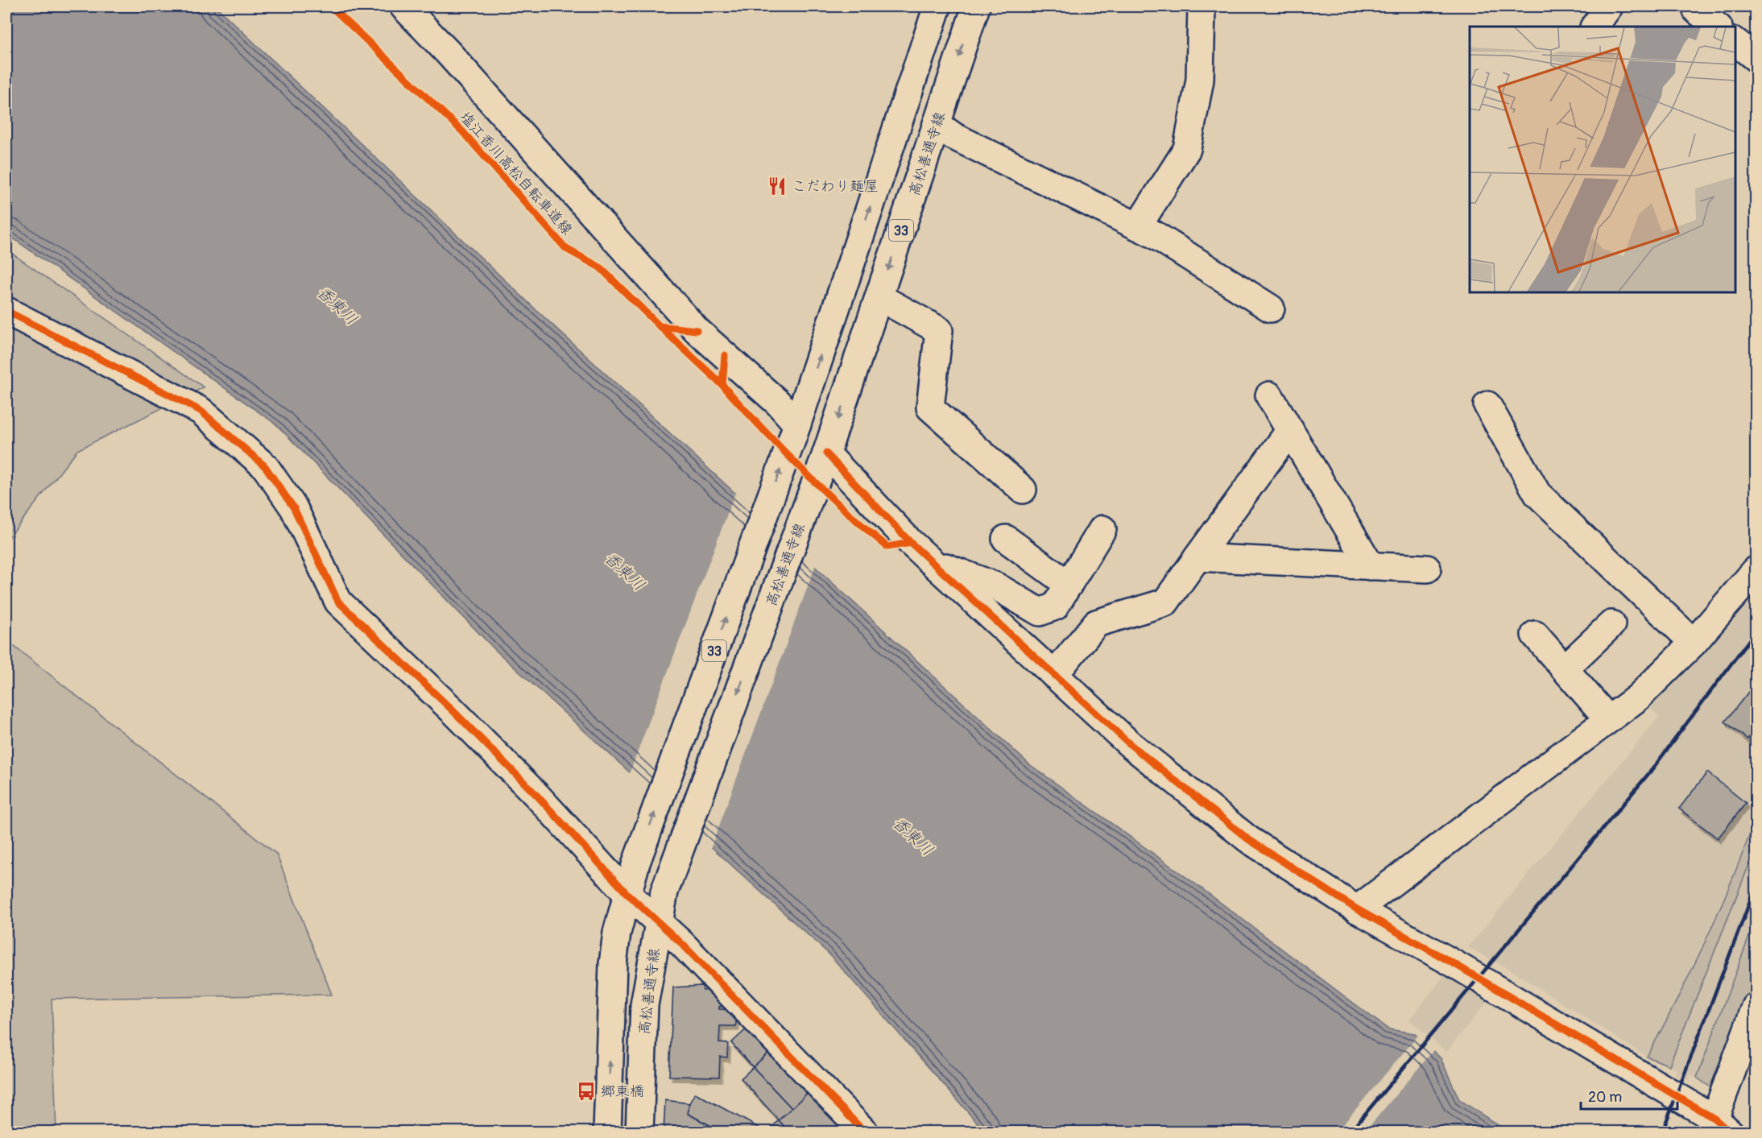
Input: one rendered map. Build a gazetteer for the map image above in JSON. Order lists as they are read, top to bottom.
{
  "streets": {
    "street": ["高松善通寺線", "33"],
    "cycle path": ["塩江香川高松自転車道線"]
  },
  "water": ["香東川"],
  "places": {
    "restaurant": ["こだわり麺屋"],
    "bus stop": ["郷東橋"]
  },
  "scale_bar": "20 m"
}
